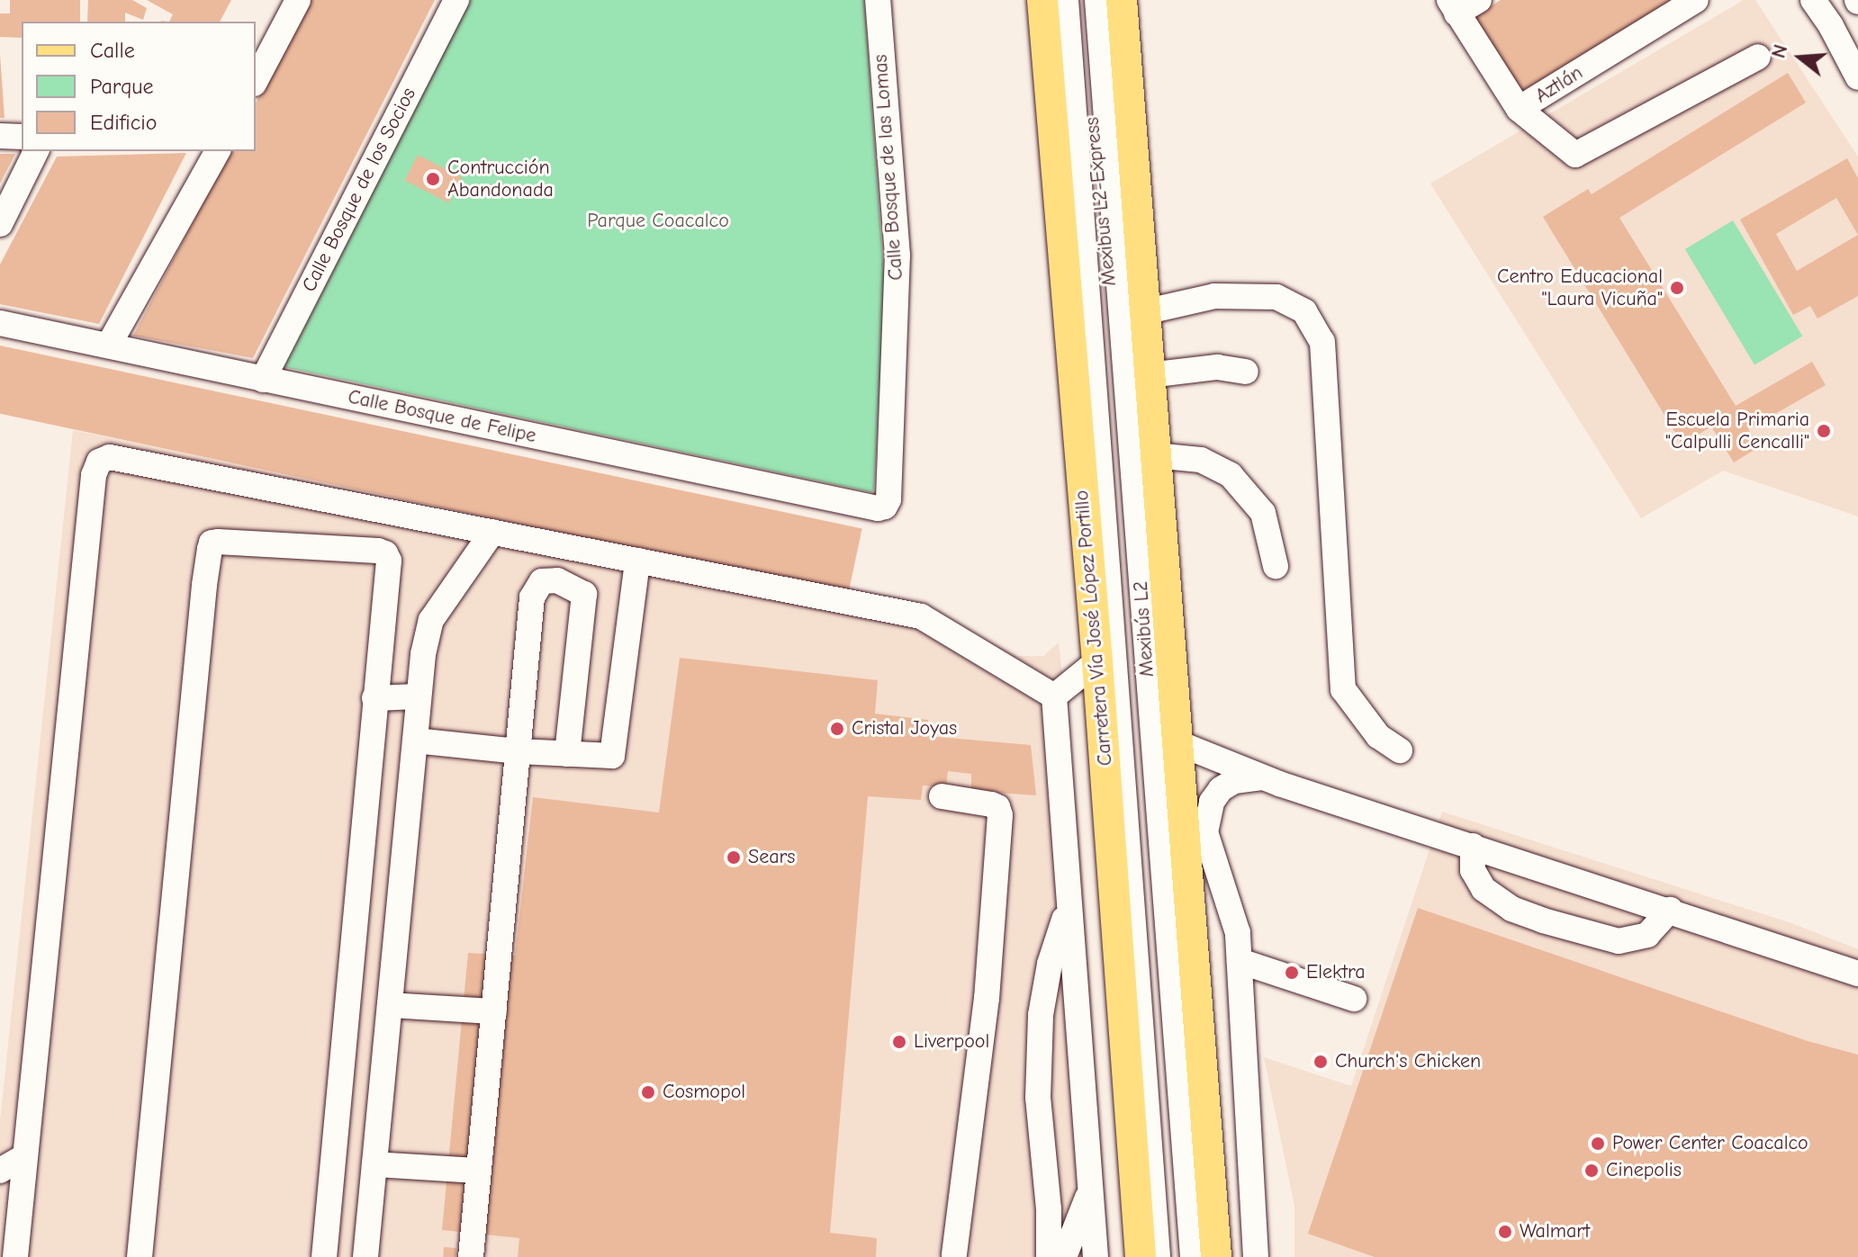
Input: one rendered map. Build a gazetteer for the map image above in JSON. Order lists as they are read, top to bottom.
{
  "streets": {
    "main road": ["Carretera Vía José López Portillo"],
    "street": [
      "Aztlán",
      "Calle Bosque de las Lomas",
      "Calle Bosque de los Socios",
      "Mexibus L2-Express",
      "Calle Bosque de Felipe",
      "Mexibús L2"
    ]
  },
  "crossings": [
    ["Calle Bosque de las Lomas", "Calle Bosque de Felipe"],
    ["Calle Bosque de los Socios", "Calle Bosque de Felipe"],
    ["Mexibus L2-Express", "Mexibús L2"]
  ],
  "parks": ["Parque Coacalco"],
  "places": [
    "Contrucción Abandonada",
    "Centro Educacional \"Laura Vicuña\"",
    "Escuela Primaria \"Calpulli Cencalli\"",
    "Cristal Joyas",
    "Sears",
    "Elektra",
    "Liverpool",
    "Church's Chicken",
    "Cosmopol",
    "Power Center Coacalco",
    "Cinepolis",
    "Walmart"
  ],
  "legend": ["Calle", "Parque", "Edificio"],
  "north": "left"
}
